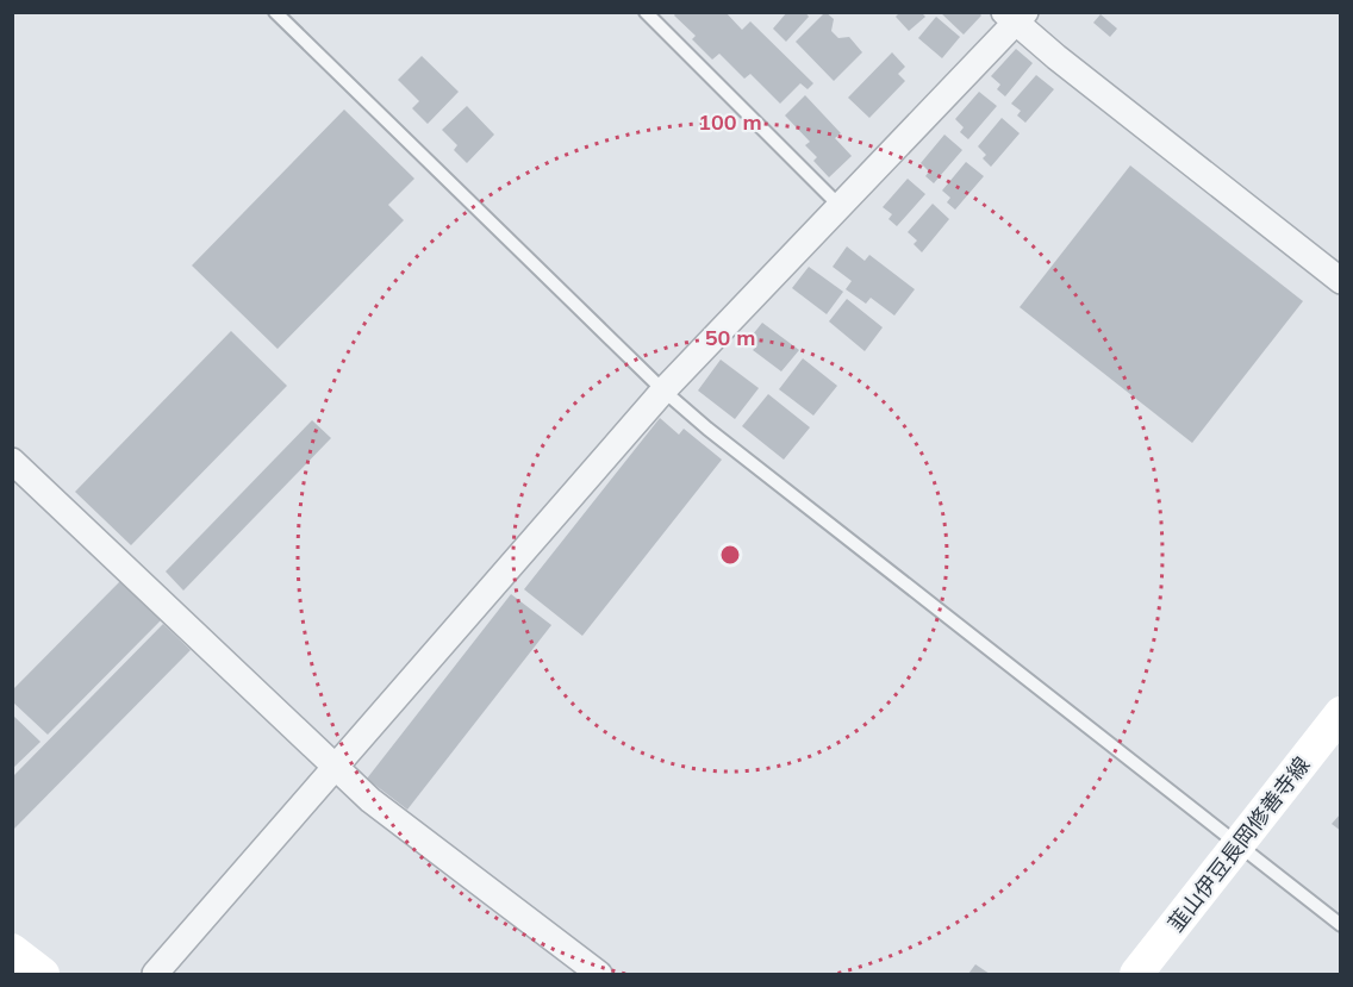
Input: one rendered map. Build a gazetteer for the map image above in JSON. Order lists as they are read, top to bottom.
{
  "streets": {
    "main road": ["韮山伊豆長岡修善寺線"]
  },
  "rings": ["100 m", "50 m"]
}
